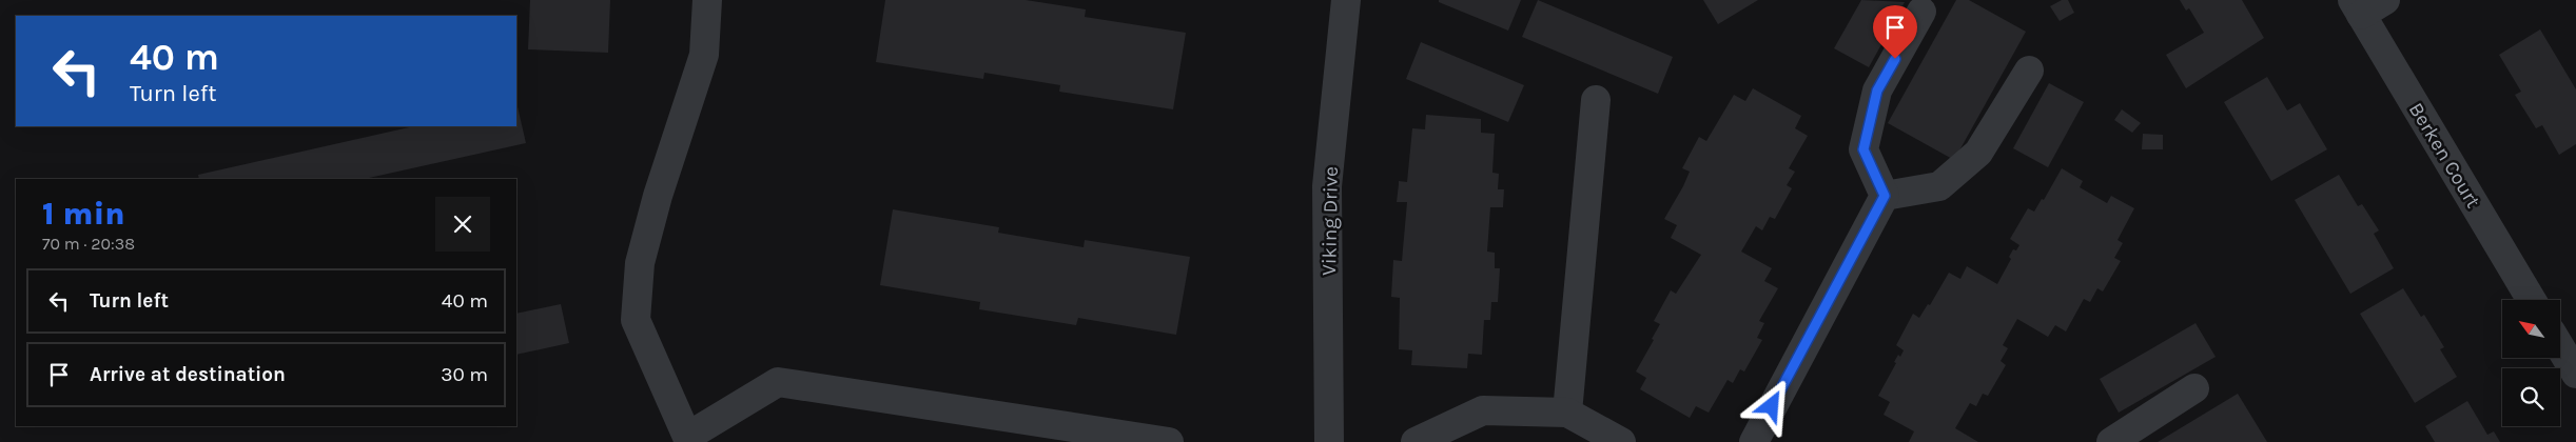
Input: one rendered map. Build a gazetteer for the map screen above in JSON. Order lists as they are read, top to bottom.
{
  "streets": {
    "street": ["Berken Court", "Viking Drive"]
  },
  "north": "top left",
  "page": {
    "turn": ["40 m", "Turn left"],
    "heading": ["1 min", "70 m · 20:38"],
    "list": [
      {
        "name": "Turn left",
        "value": "40 m"
      },
      {
        "name": "Arrive at destination",
        "value": "30 m"
      }
    ]
  }
}
